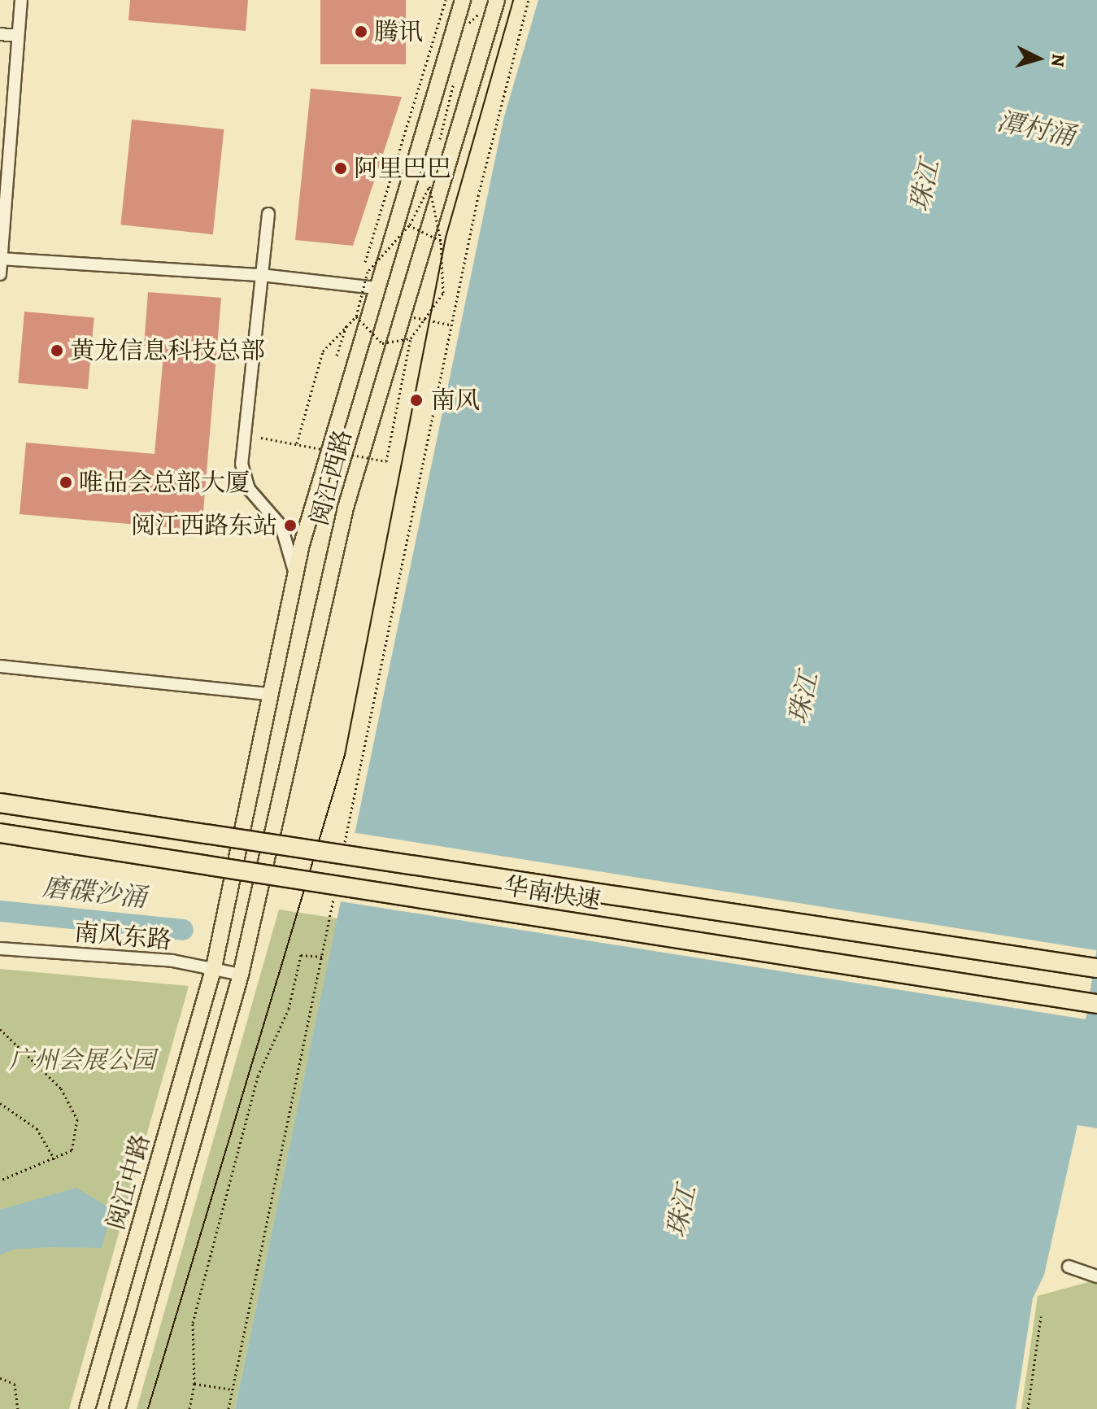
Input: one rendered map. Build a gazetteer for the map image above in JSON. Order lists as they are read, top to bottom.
{
  "streets": {
    "highway": ["华南快速"],
    "main road": ["阅江西路", "阅江中路"],
    "street": ["南风东路"]
  },
  "crossings": [
    ["阅江西路", "南风东路"],
    ["阅江西路", "阅江中路"],
    ["南风东路", "阅江中路"]
  ],
  "water": ["潭村涌", "珠江", "磨碟沙涌"],
  "parks": ["广州会展公园"],
  "places": [
    "腾讯",
    "阿里巴巴",
    "黄龙信息科技总部",
    "南风",
    "唯品会总部大厦",
    "阅江西路东站"
  ],
  "north": "right"
}
